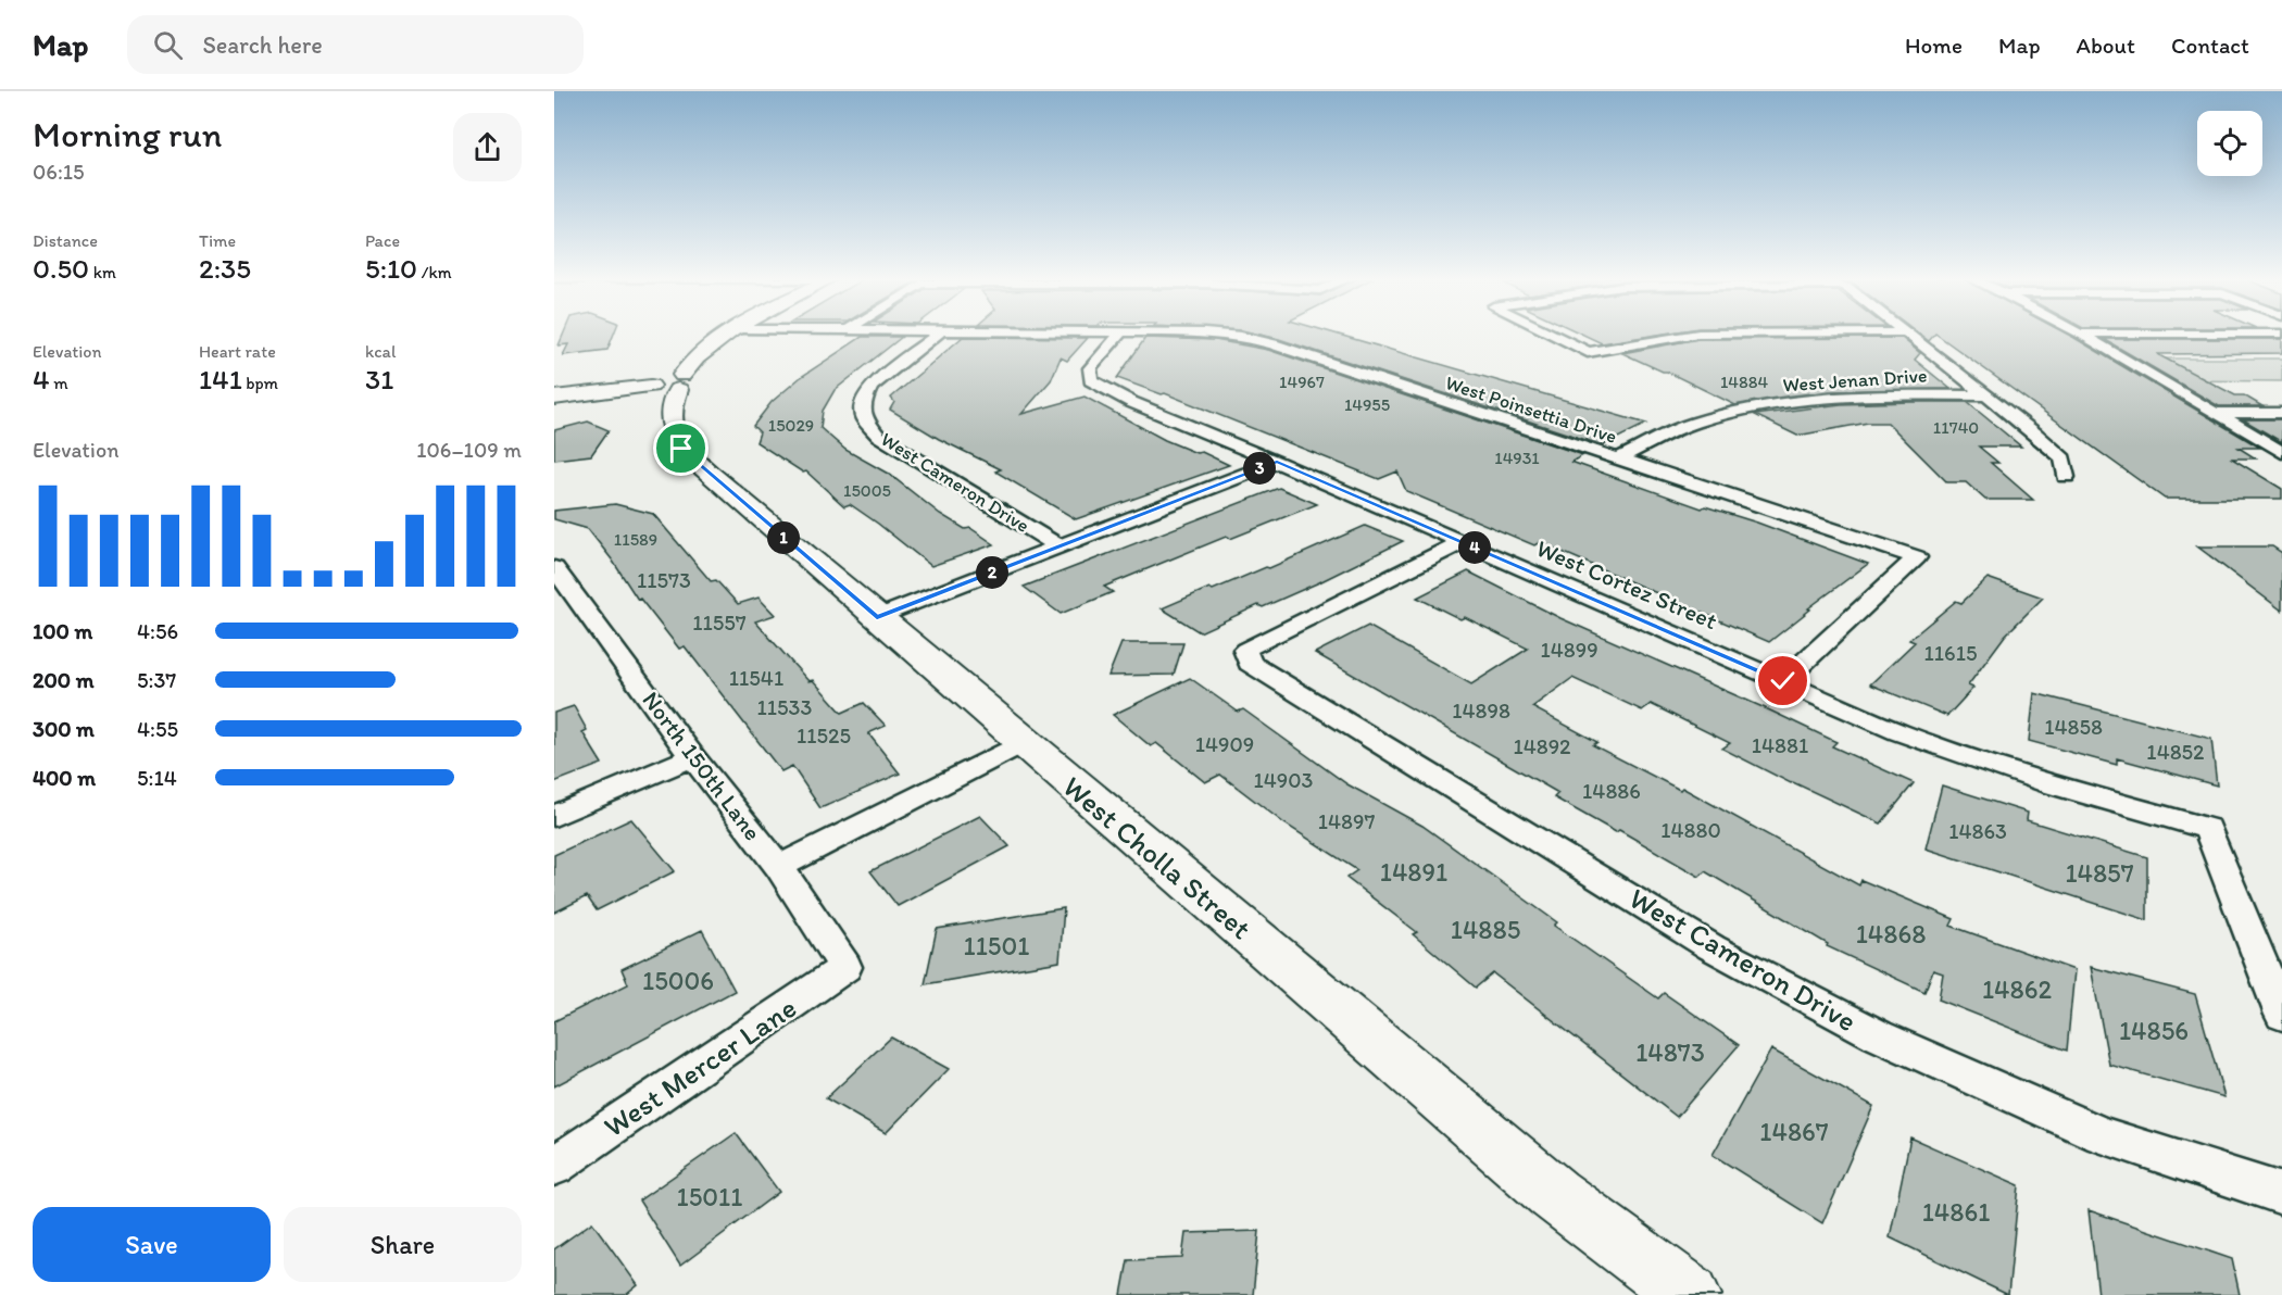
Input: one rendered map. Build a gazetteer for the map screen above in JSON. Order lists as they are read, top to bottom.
{
  "streets": {
    "street": [
      "West Jenan Drive",
      "West Poinsettia Drive",
      "West Cameron Drive",
      "West Cortez Street",
      "North 150th Lane",
      "West Cholla Street",
      "West Mercer Lane"
    ]
  },
  "crossings": [
    ["West Jenan Drive", "West Poinsettia Drive"],
    ["West Poinsettia Drive", "West Cortez Street"],
    ["West Cameron Drive", "West Cortez Street"],
    ["North 150th Lane", "West Mercer Lane"]
  ],
  "house_numbers": [
    "14967",
    "14884",
    "14955",
    "15029",
    "11740",
    "14931",
    "15005",
    "11589",
    "11573",
    "11557",
    "14899",
    "11615",
    "11541",
    "11533",
    "14898",
    "14858",
    "11525",
    "14909",
    "14881",
    "14892",
    "14852",
    "14903",
    "14886",
    "14897",
    "14880",
    "14863",
    "14891",
    "14857",
    "14885",
    "14868",
    "11501",
    "15006",
    "14862",
    "14856",
    "14873",
    "14867",
    "15011",
    "14861"
  ],
  "page": {
    "header": "Map",
    "search": "Search here",
    "nav": [
      "Home",
      "Map",
      "About",
      "Contact"
    ],
    "heading": ["Morning run", "06:15"],
    "stats": [
      ["Distance", "0.50 km"],
      ["Time", "2:35"],
      ["Pace", "5:10 /km"],
      ["Elevation", "4 m"],
      ["Heart rate", "141 bpm"],
      ["kcal", "31"]
    ],
    "chart": ["Elevation", "106–109 m"],
    "pins": [
      "3",
      "1",
      "4",
      "2"
    ],
    "list": [
      {
        "name": "100 m",
        "note": "4:56"
      },
      {
        "name": "200 m",
        "note": "5:37"
      },
      {
        "name": "300 m",
        "note": "4:55"
      },
      {
        "name": "400 m",
        "note": "5:14"
      }
    ],
    "buttons": ["Save", "Share"]
  }
}
